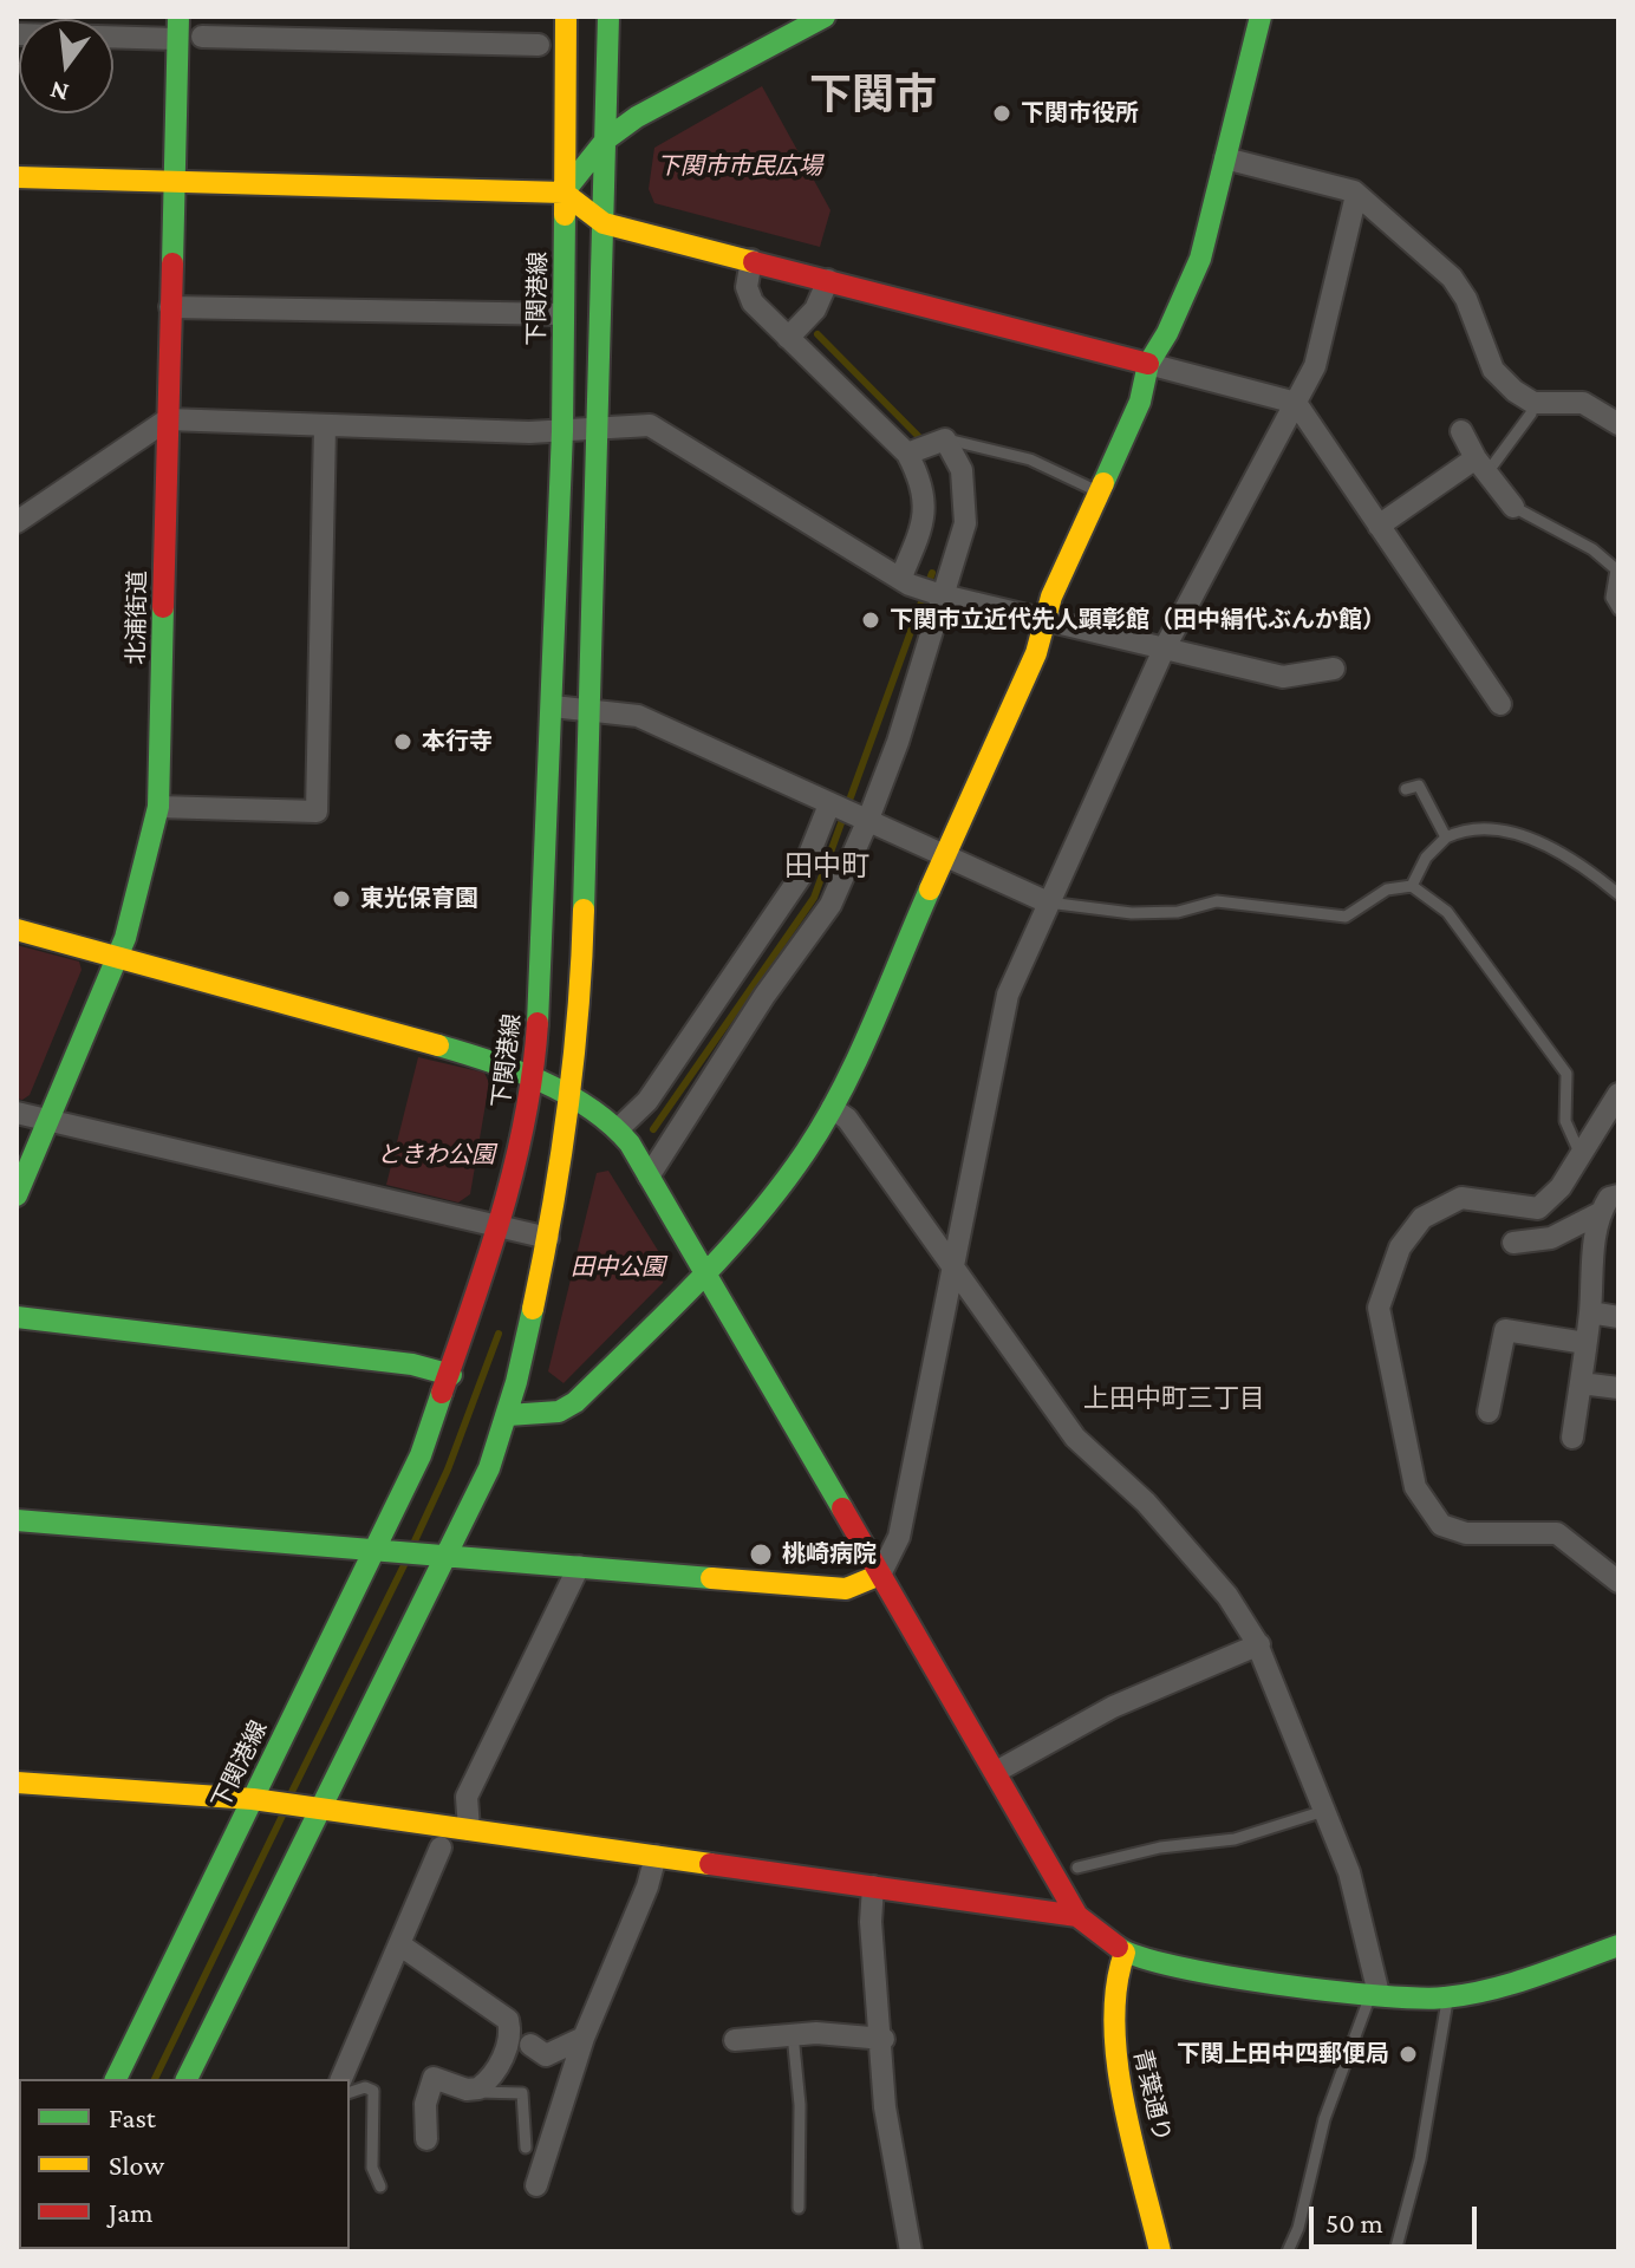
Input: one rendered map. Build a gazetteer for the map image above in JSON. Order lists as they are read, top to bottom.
{
  "streets": {
    "street": ["下関港線", "北浦街道", "青葉通り"]
  },
  "districts": ["下関市", "田中町", "上田中町三丁目"],
  "parks": ["下関市市民広場", "ときわ公園", "田中公園"],
  "places": [
    "下関市役所",
    "下関市立近代先人顕彰館（田中絹代ぶんか館）",
    "本行寺",
    "東光保育園",
    "桃崎病院",
    "下関上田中四郵便局"
  ],
  "legend": ["Fast", "Slow", "Jam"],
  "scale_bar": "50 m",
  "north": "bottom"
}
